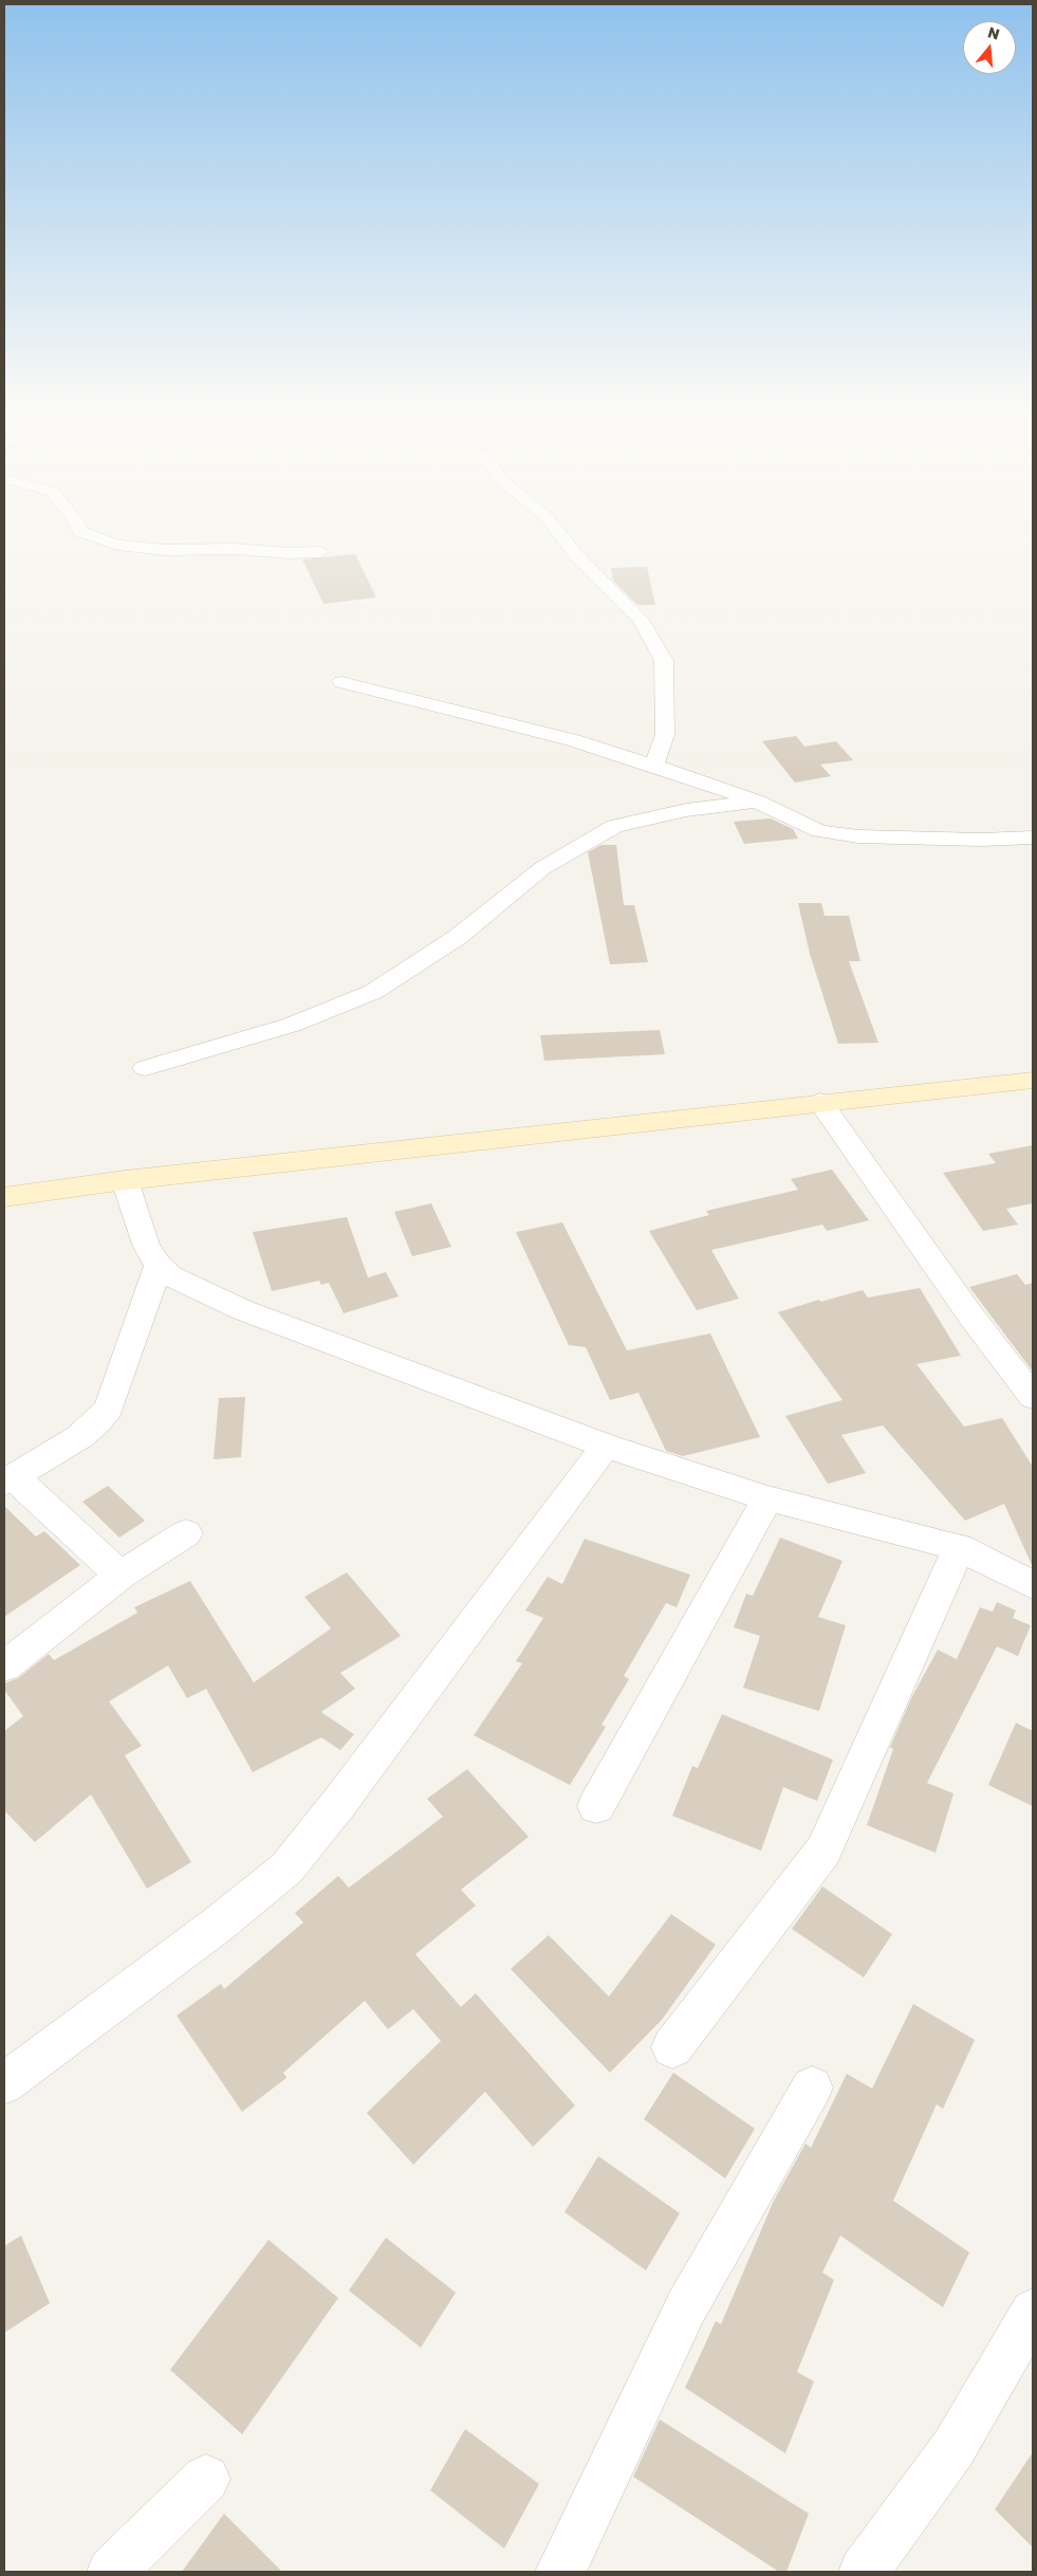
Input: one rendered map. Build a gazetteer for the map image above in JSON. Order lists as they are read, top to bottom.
{
  "north": "top"
}
